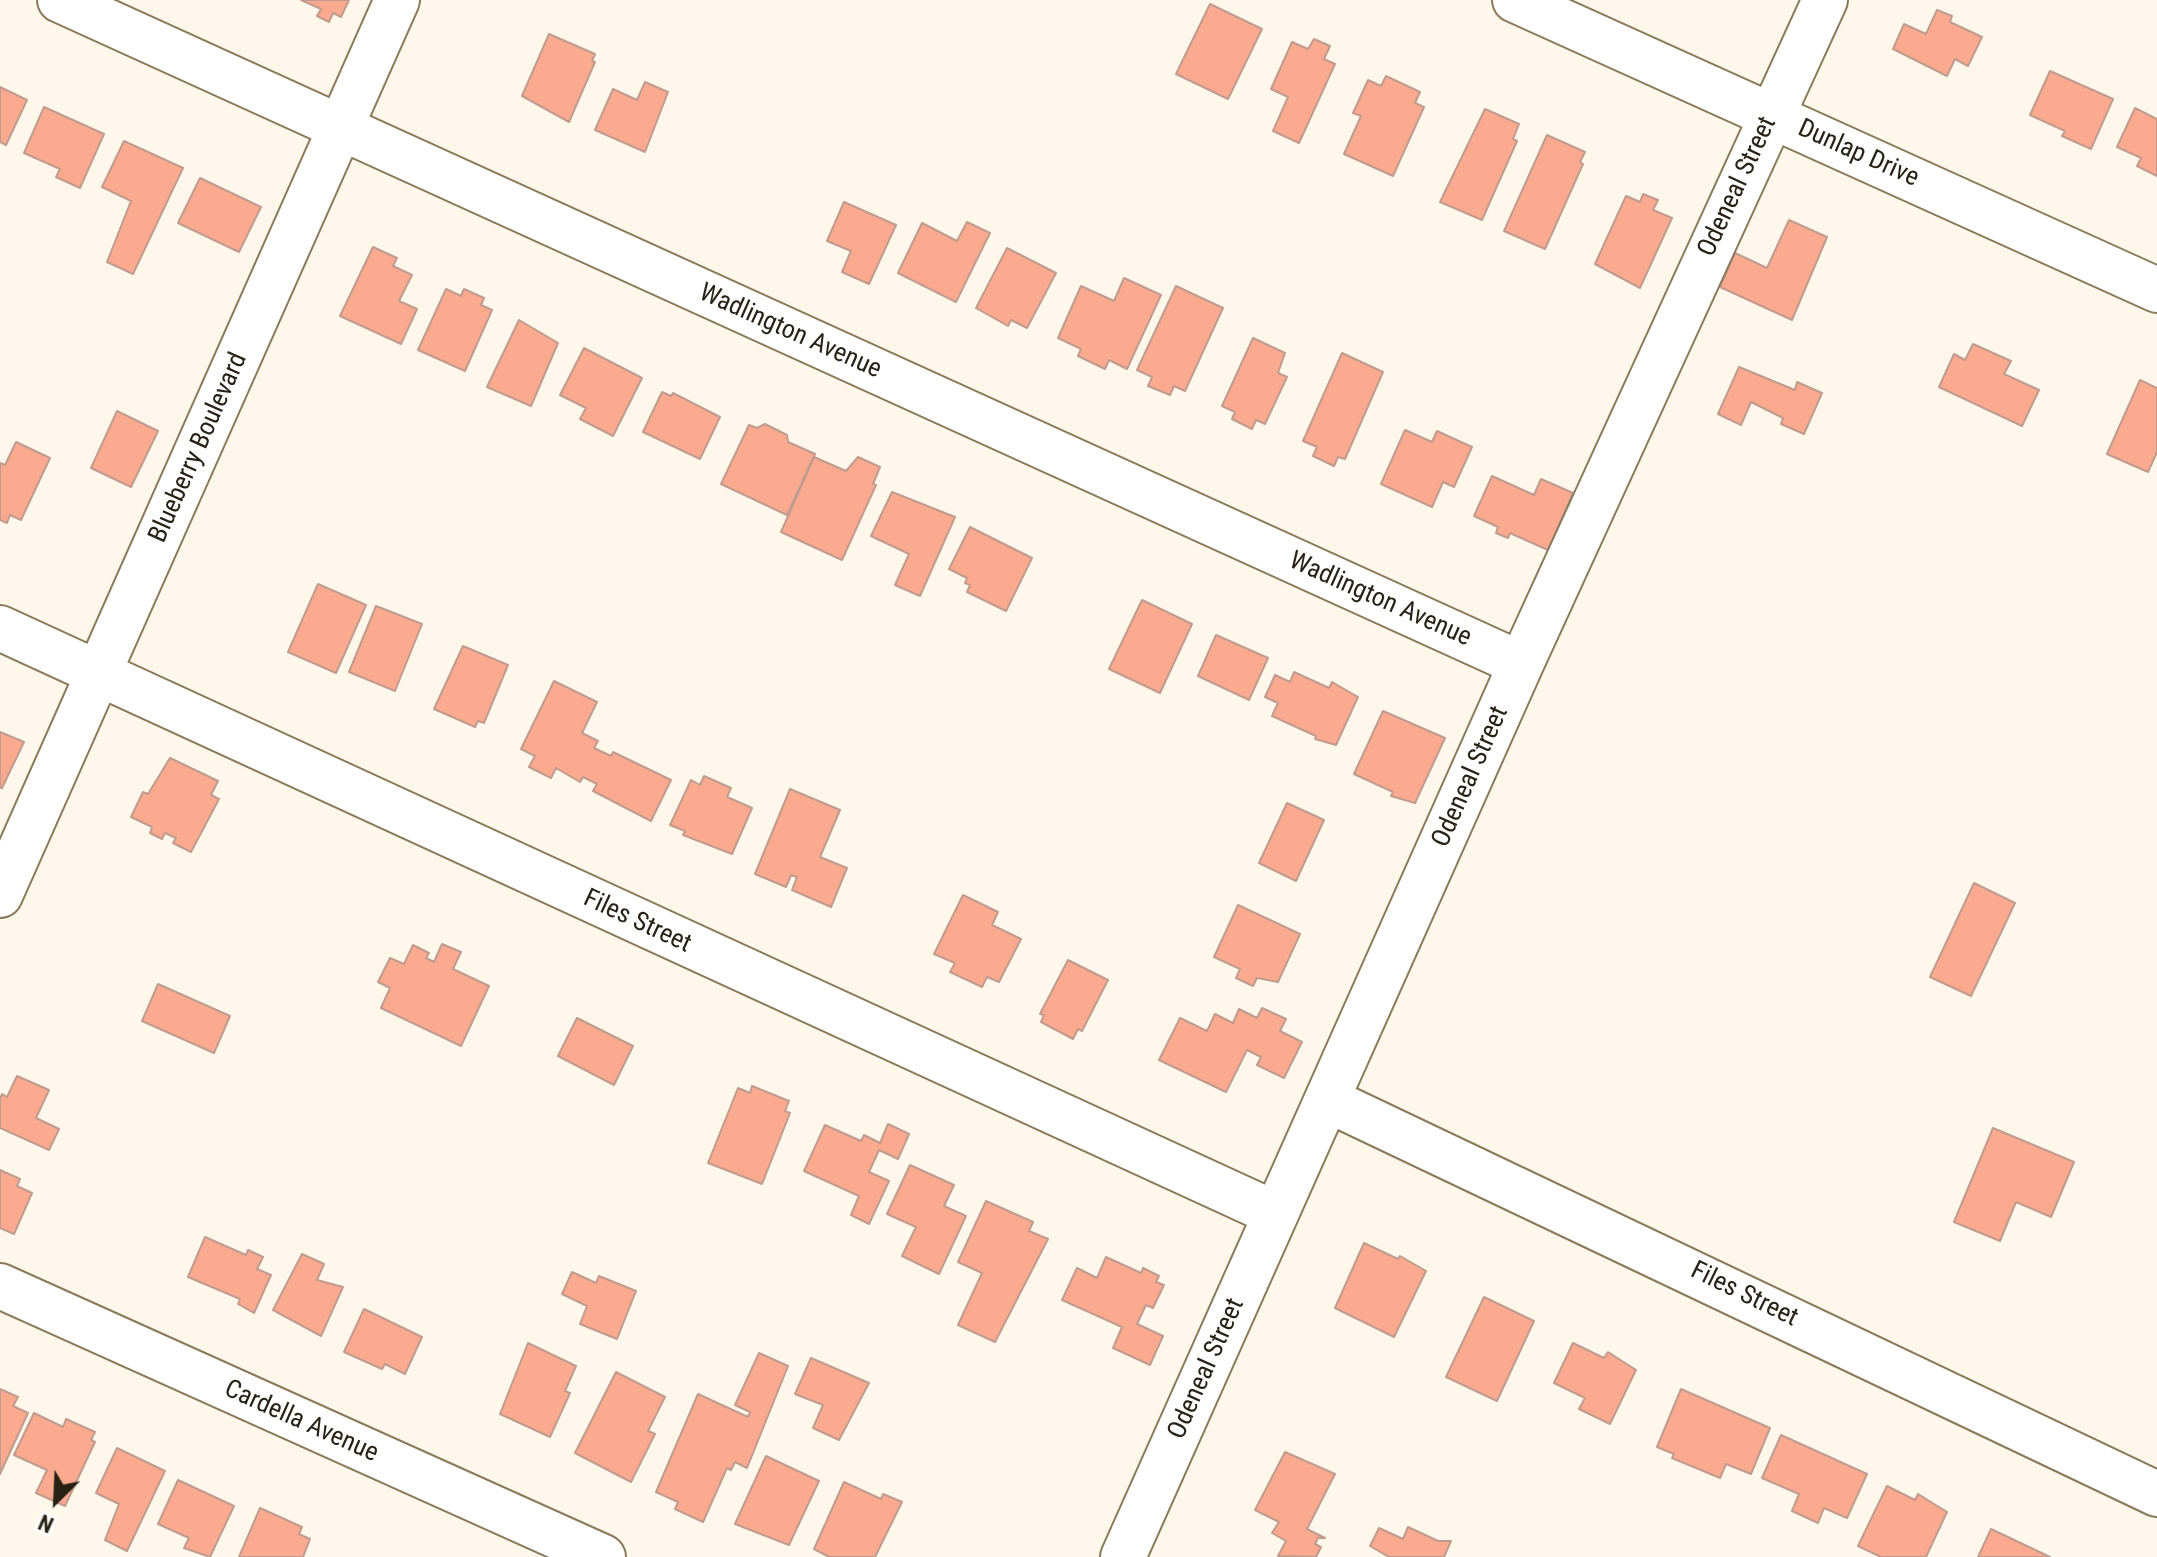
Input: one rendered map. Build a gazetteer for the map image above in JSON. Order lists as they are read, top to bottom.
{
  "streets": {
    "street": [
      "Dunlap Drive",
      "Odeneal Street",
      "Wadlington Avenue",
      "Blueberry Boulevard",
      "Files Street",
      "Cardella Avenue"
    ]
  },
  "crossings": [
    ["Dunlap Drive", "Odeneal Street"],
    ["Odeneal Street", "Wadlington Avenue"],
    ["Odeneal Street", "Files Street"],
    ["Wadlington Avenue", "Blueberry Boulevard"],
    ["Blueberry Boulevard", "Files Street"]
  ],
  "north": "bottom left"
}
